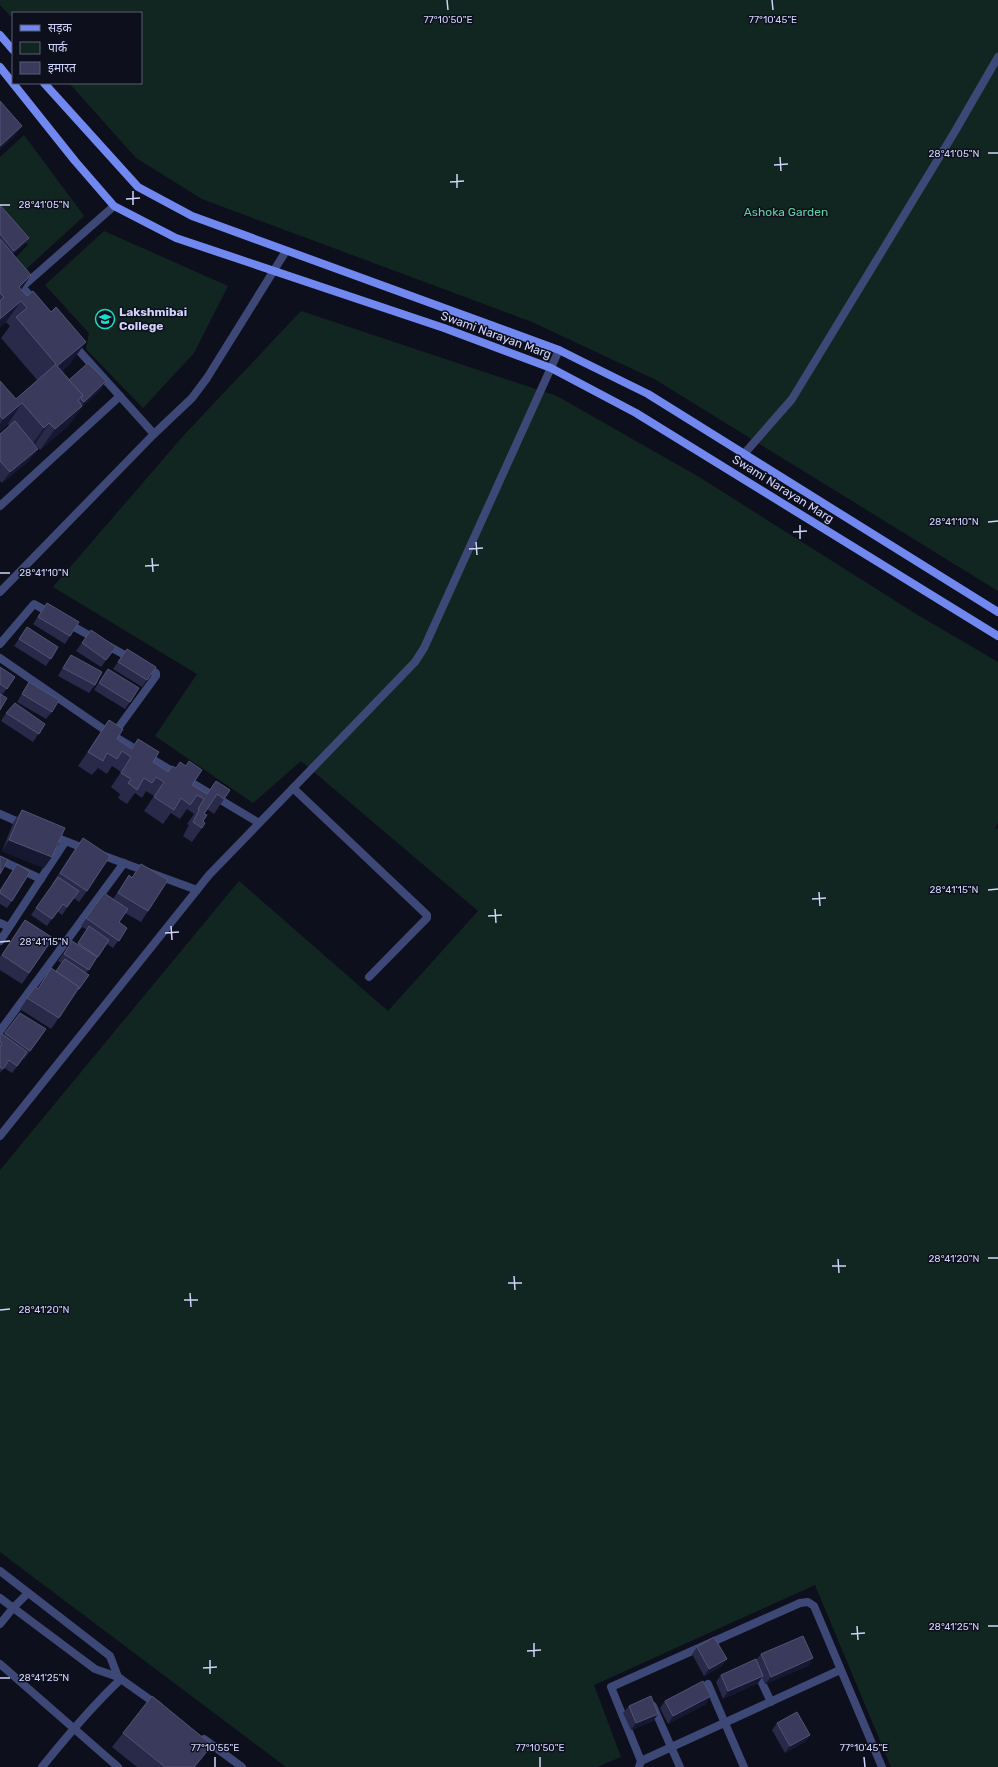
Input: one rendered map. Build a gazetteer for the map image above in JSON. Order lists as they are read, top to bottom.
{
  "streets": {
    "main road": ["Swami Narayan Marg"]
  },
  "parks": ["Ashoka Garden"],
  "places": {
    "school or university": ["Lakshmibai College"]
  },
  "legend": ["सड़क", "पार्क", "इमारत"],
  "coordinates": [
    "77°10'50\"E",
    "77°10'45\"E",
    "28°41'05\"N",
    "28°41'10\"N",
    "28°41'15\"N",
    "28°41'20\"N",
    "28°41'25\"N",
    "77°10'55\"E"
  ]
}
